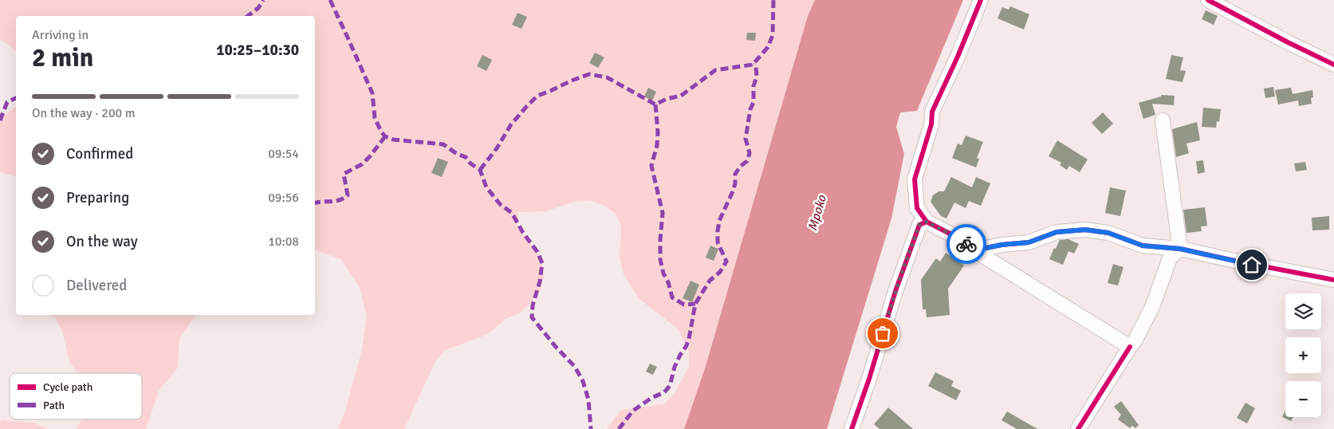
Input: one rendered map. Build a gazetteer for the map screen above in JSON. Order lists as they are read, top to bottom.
{
  "water": ["Mpoko"],
  "legend": ["Cycle path", "Path"],
  "page": {
    "heading": ["2 min", "Arriving in", "10:25–10:30"],
    "bar": "On the way · 200 m",
    "list": [
      ["Confirmed", "09:54"],
      ["Preparing", "09:56"],
      ["On the way", "10:08"],
      "Delivered"
    ],
    "map_buttons": ["+", "−"]
  }
}
